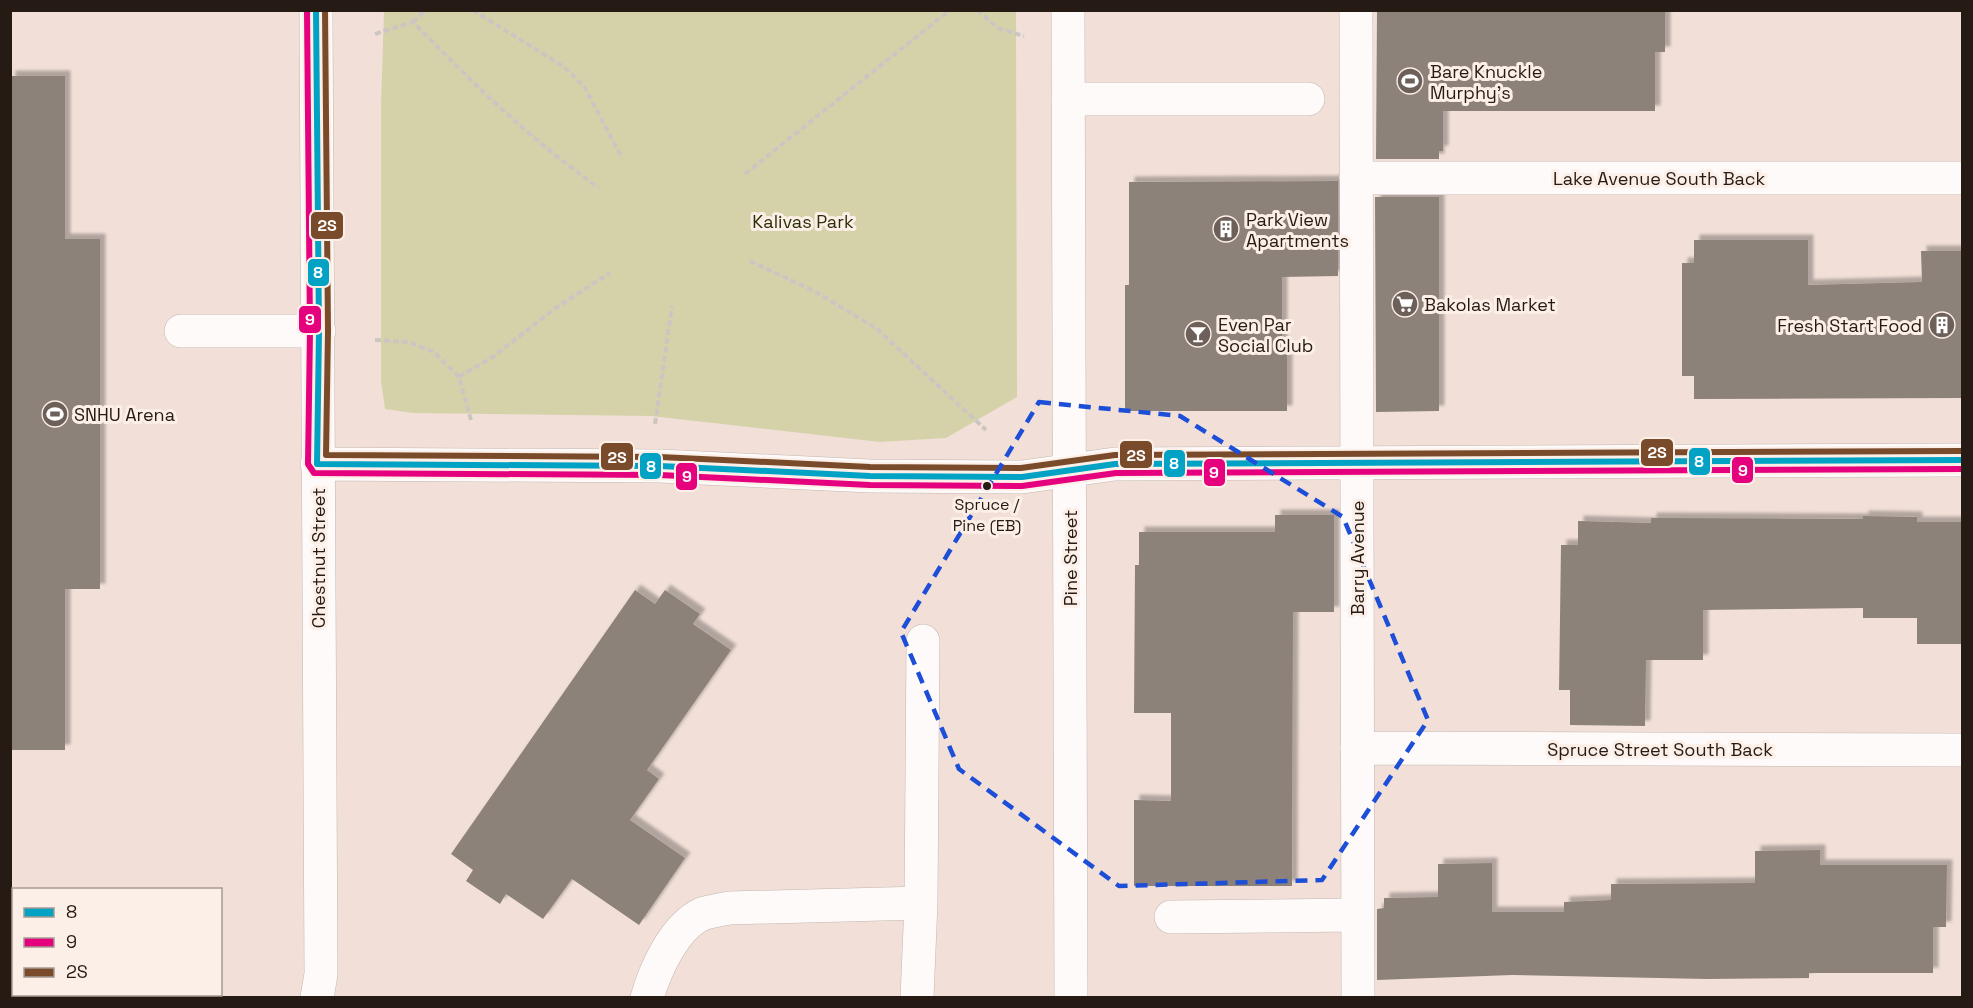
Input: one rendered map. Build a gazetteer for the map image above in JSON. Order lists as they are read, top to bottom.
{
  "streets": {
    "street": [
      "Lake Avenue South Back",
      "Chestnut Street",
      "Pine Street",
      "Barry Avenue",
      "Spruce Street South Back"
    ]
  },
  "crossings": [
    ["Lake Avenue South Back", "Barry Avenue"],
    ["Barry Avenue", "Spruce Street South Back"]
  ],
  "parks": ["Kalivas Park"],
  "places": {
    "sports": ["Bare Knuckle Murphy's", "SNHU Arena"],
    "building": ["Park View Apartments", "Fresh Start Food"],
    "supermarket": ["Bakolas Market"],
    "bar": ["Even Par Social Club"],
    "other": ["Spruce / Pine (EB)"]
  },
  "lines": ["transit line 8", "transit line 9", "transit line 2S"],
  "legend": ["8", "9", "2S"]
}
